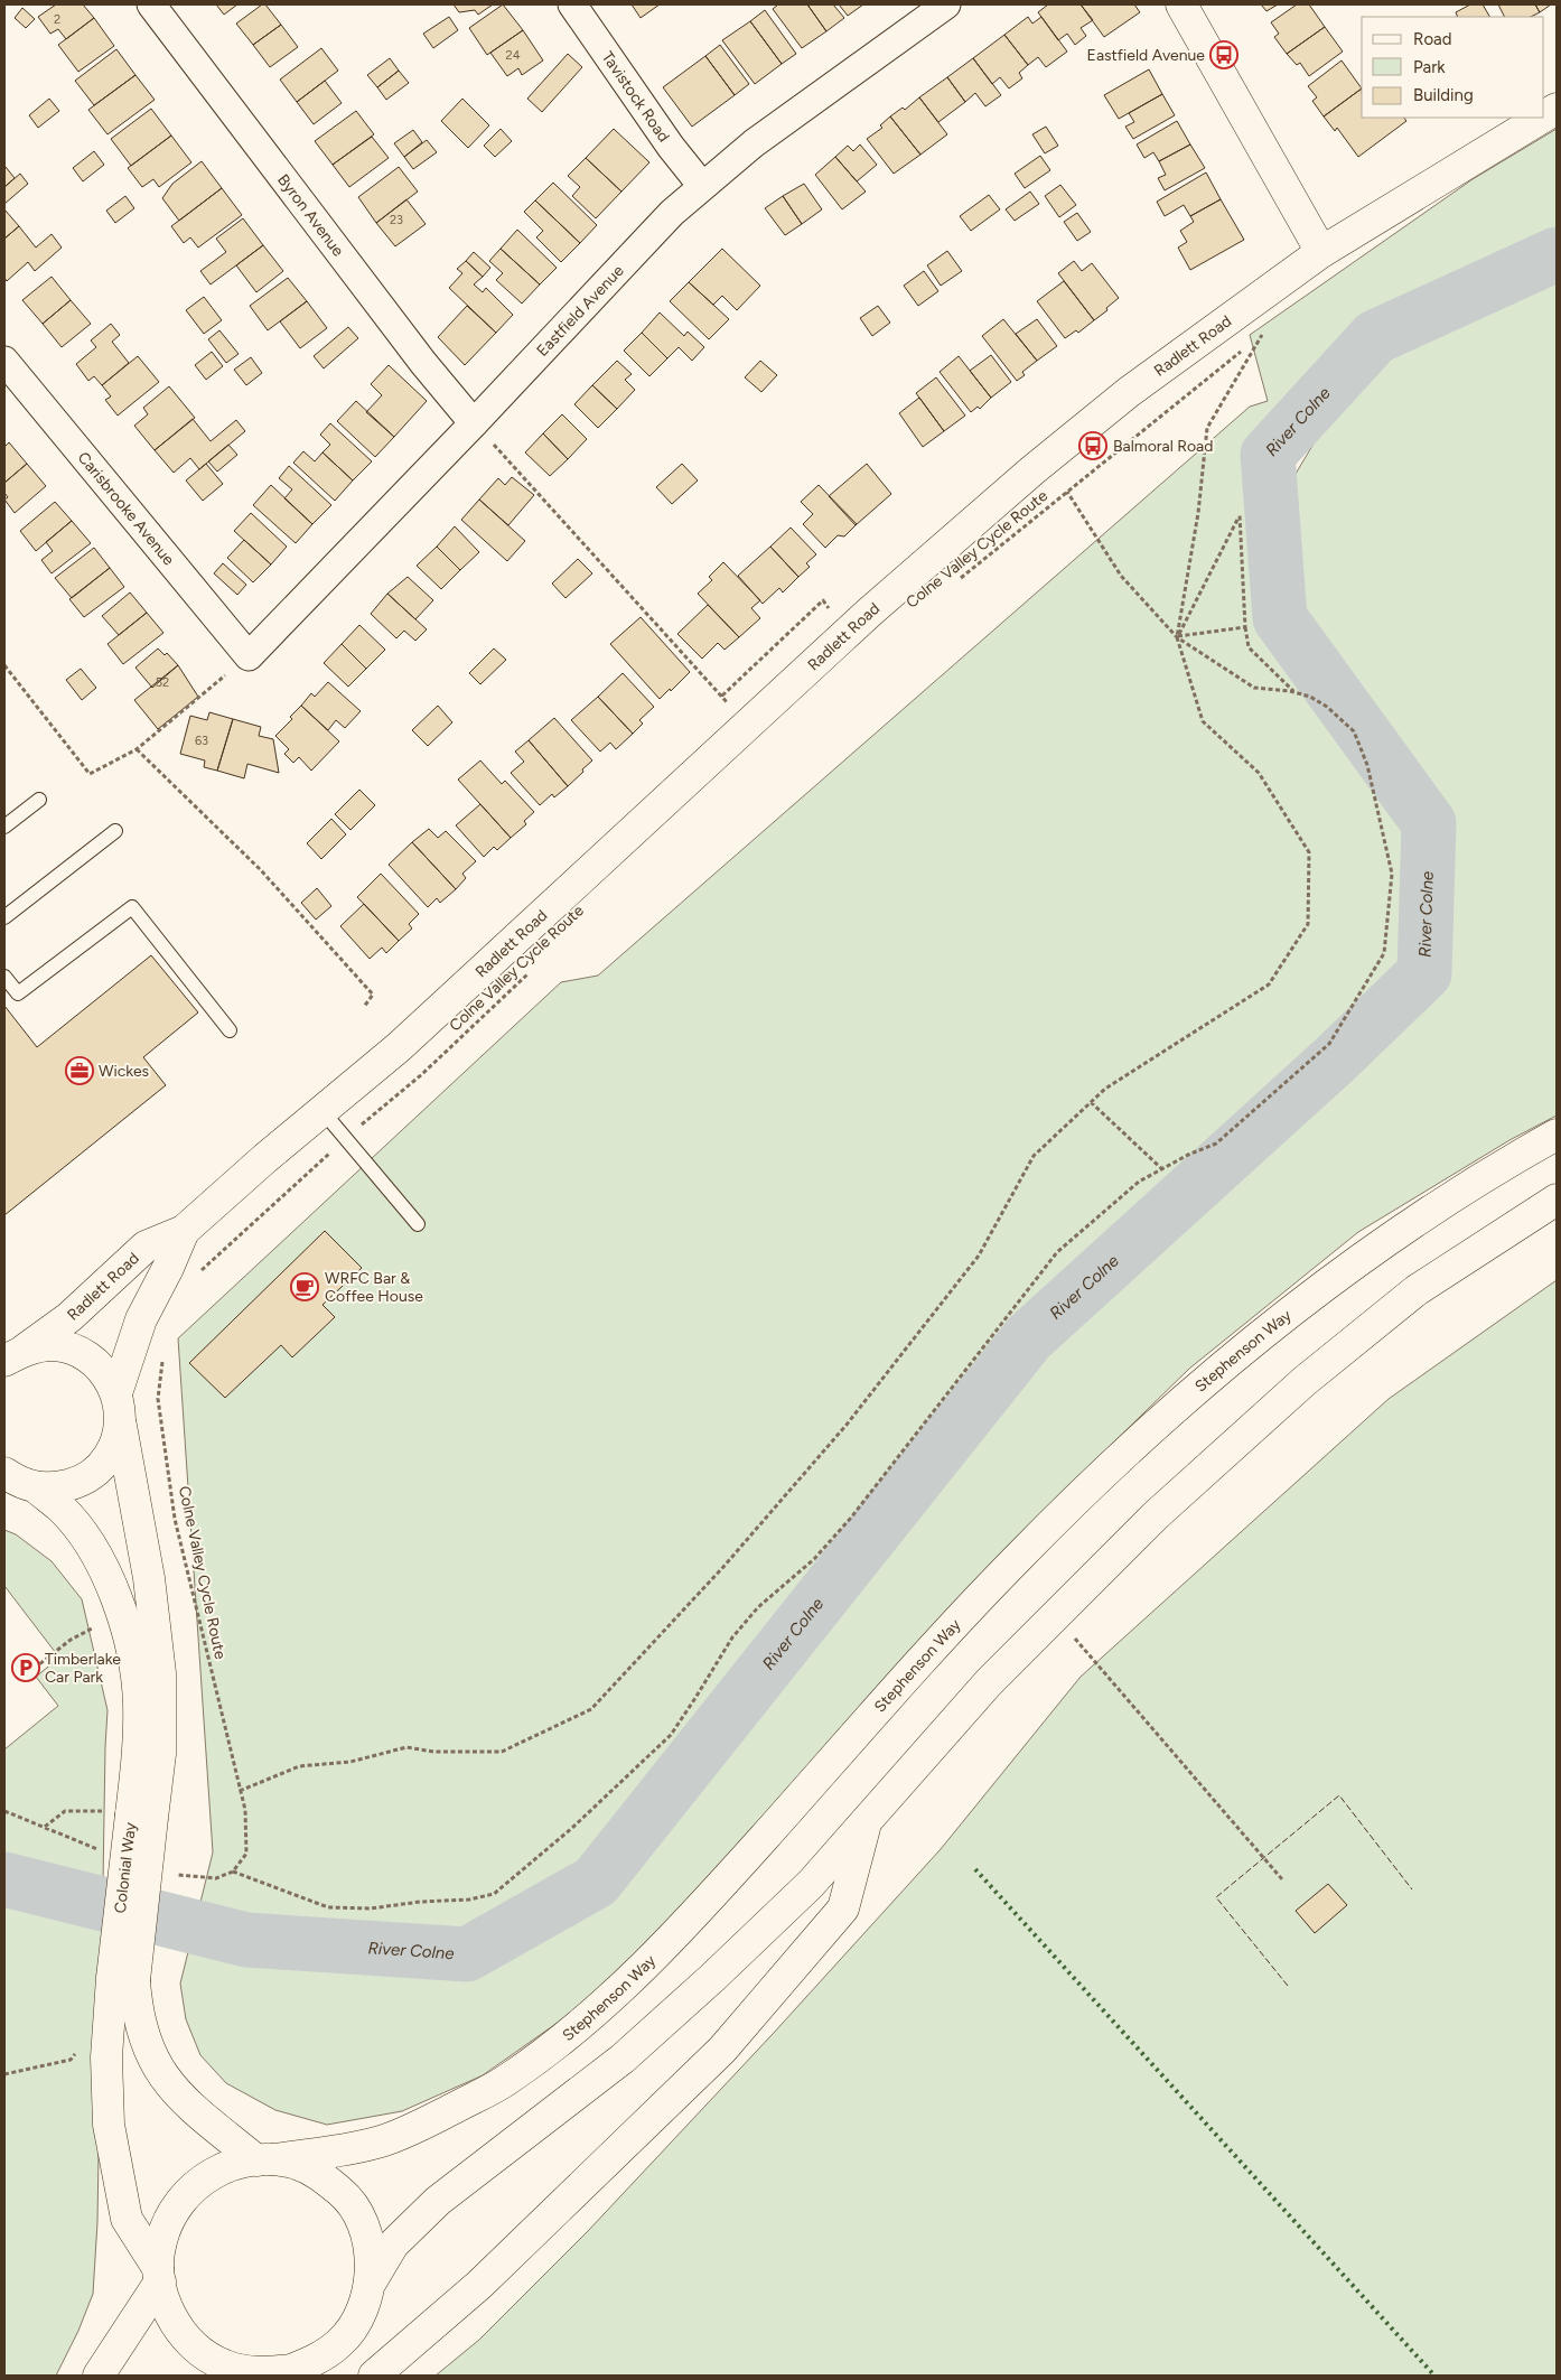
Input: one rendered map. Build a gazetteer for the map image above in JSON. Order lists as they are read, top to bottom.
{
  "streets": {
    "main road": ["Radlett Road", "Stephenson Way", "Colonial Way"],
    "street": [
      "Tavistock Road",
      "Byron Avenue",
      "Eastfield Avenue",
      "Carisbrooke Avenue"
    ],
    "path": ["Colne Valley Cycle Route"]
  },
  "crossings": [
    ["Tavistock Road", "Eastfield Avenue"],
    ["Byron Avenue", "Eastfield Avenue"],
    ["Eastfield Avenue", "Carisbrooke Avenue"],
    ["Radlett Road", "Colonial Way"],
    ["Stephenson Way", "Colonial Way"]
  ],
  "water": ["River Colne"],
  "places": {
    "bus stop": ["Eastfield Avenue", "Balmoral Road"],
    "office": ["Wickes"],
    "cafe": ["WRFC Bar & Coffee House"],
    "parking": ["Timberlake Car Park"]
  },
  "house_numbers": [
    "2",
    "24",
    "23",
    "52",
    "63"
  ],
  "legend": ["Road", "Park", "Building"]
}
